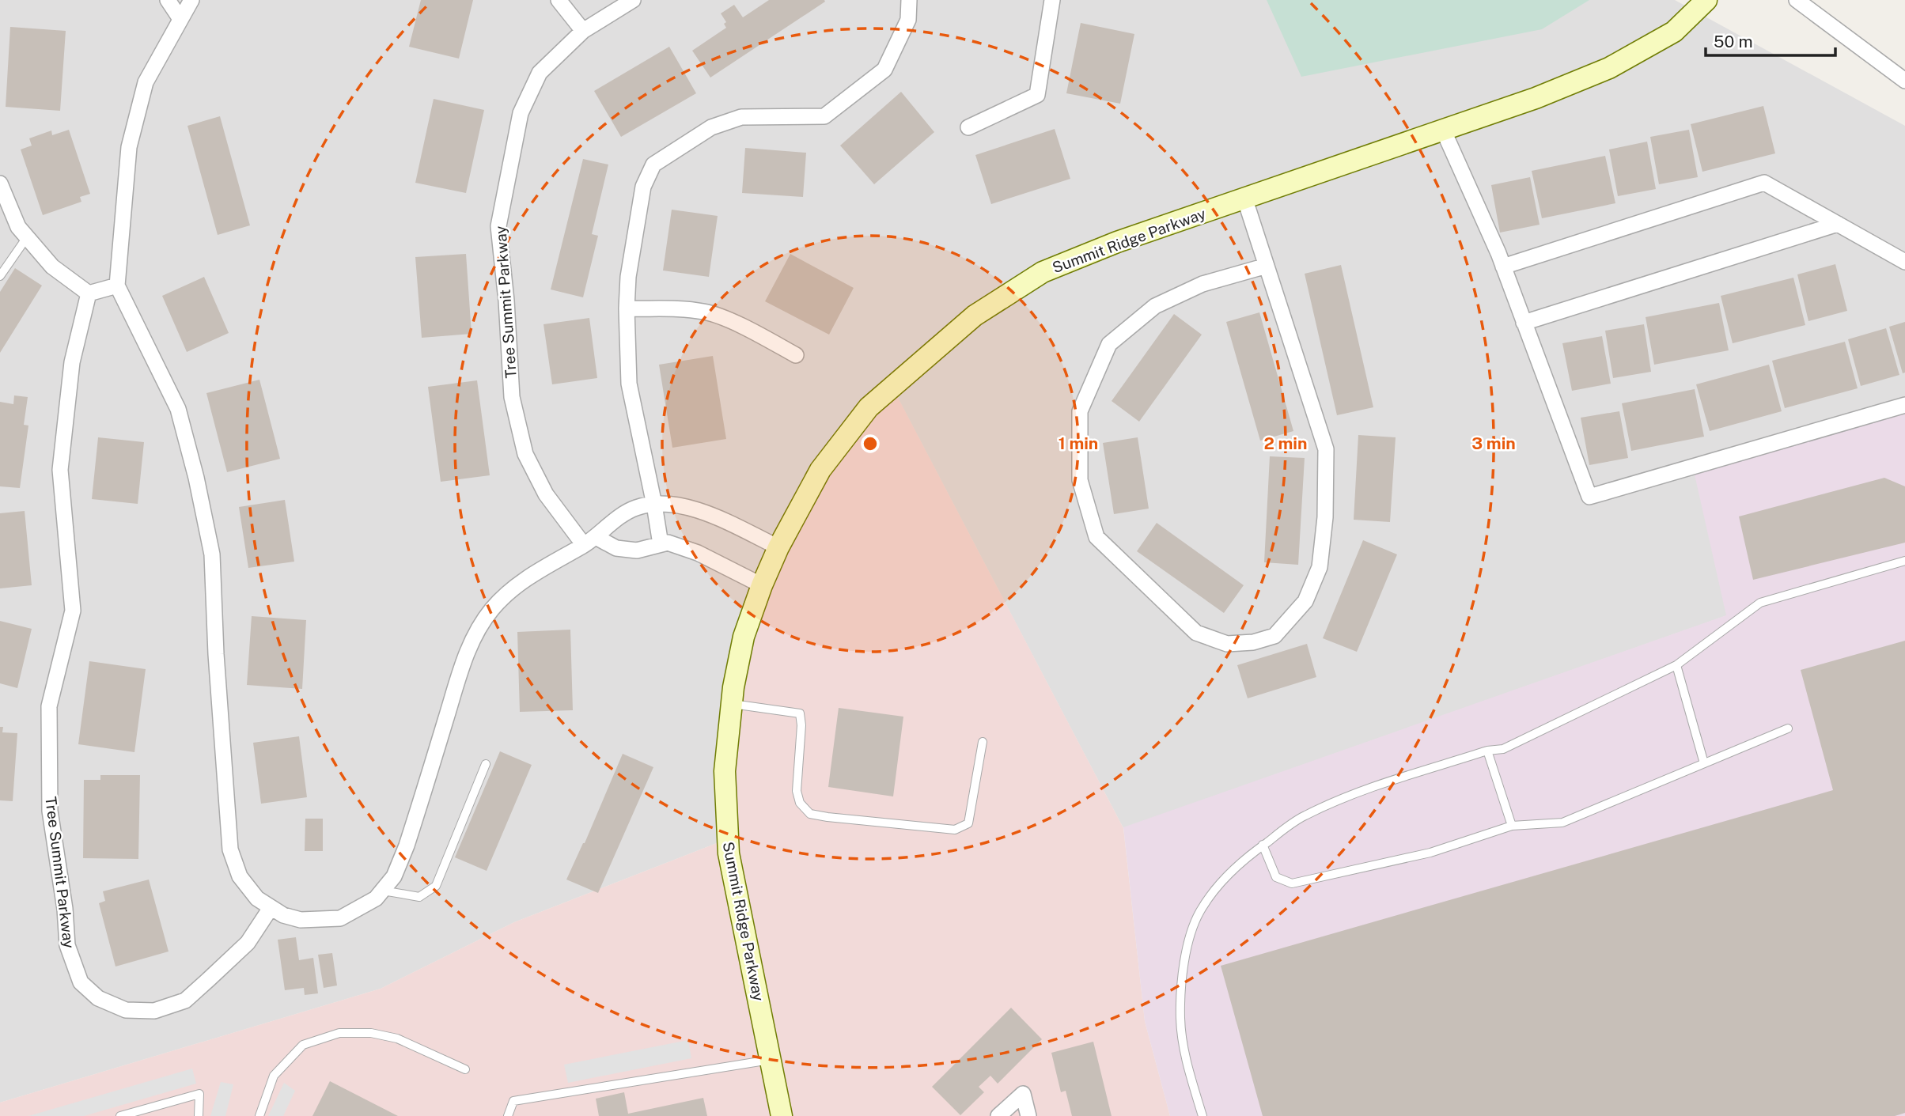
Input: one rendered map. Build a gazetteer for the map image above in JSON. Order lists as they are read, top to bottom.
{
  "streets": {
    "street": ["Summit Ridge Parkway", "Tree Summit Parkway"]
  },
  "crossings": [
    ["Summit Ridge Parkway", "Tree Summit Parkway"]
  ],
  "scale_bar": "50 m",
  "rings": ["1 min", "2 min", "3 min"]
}
